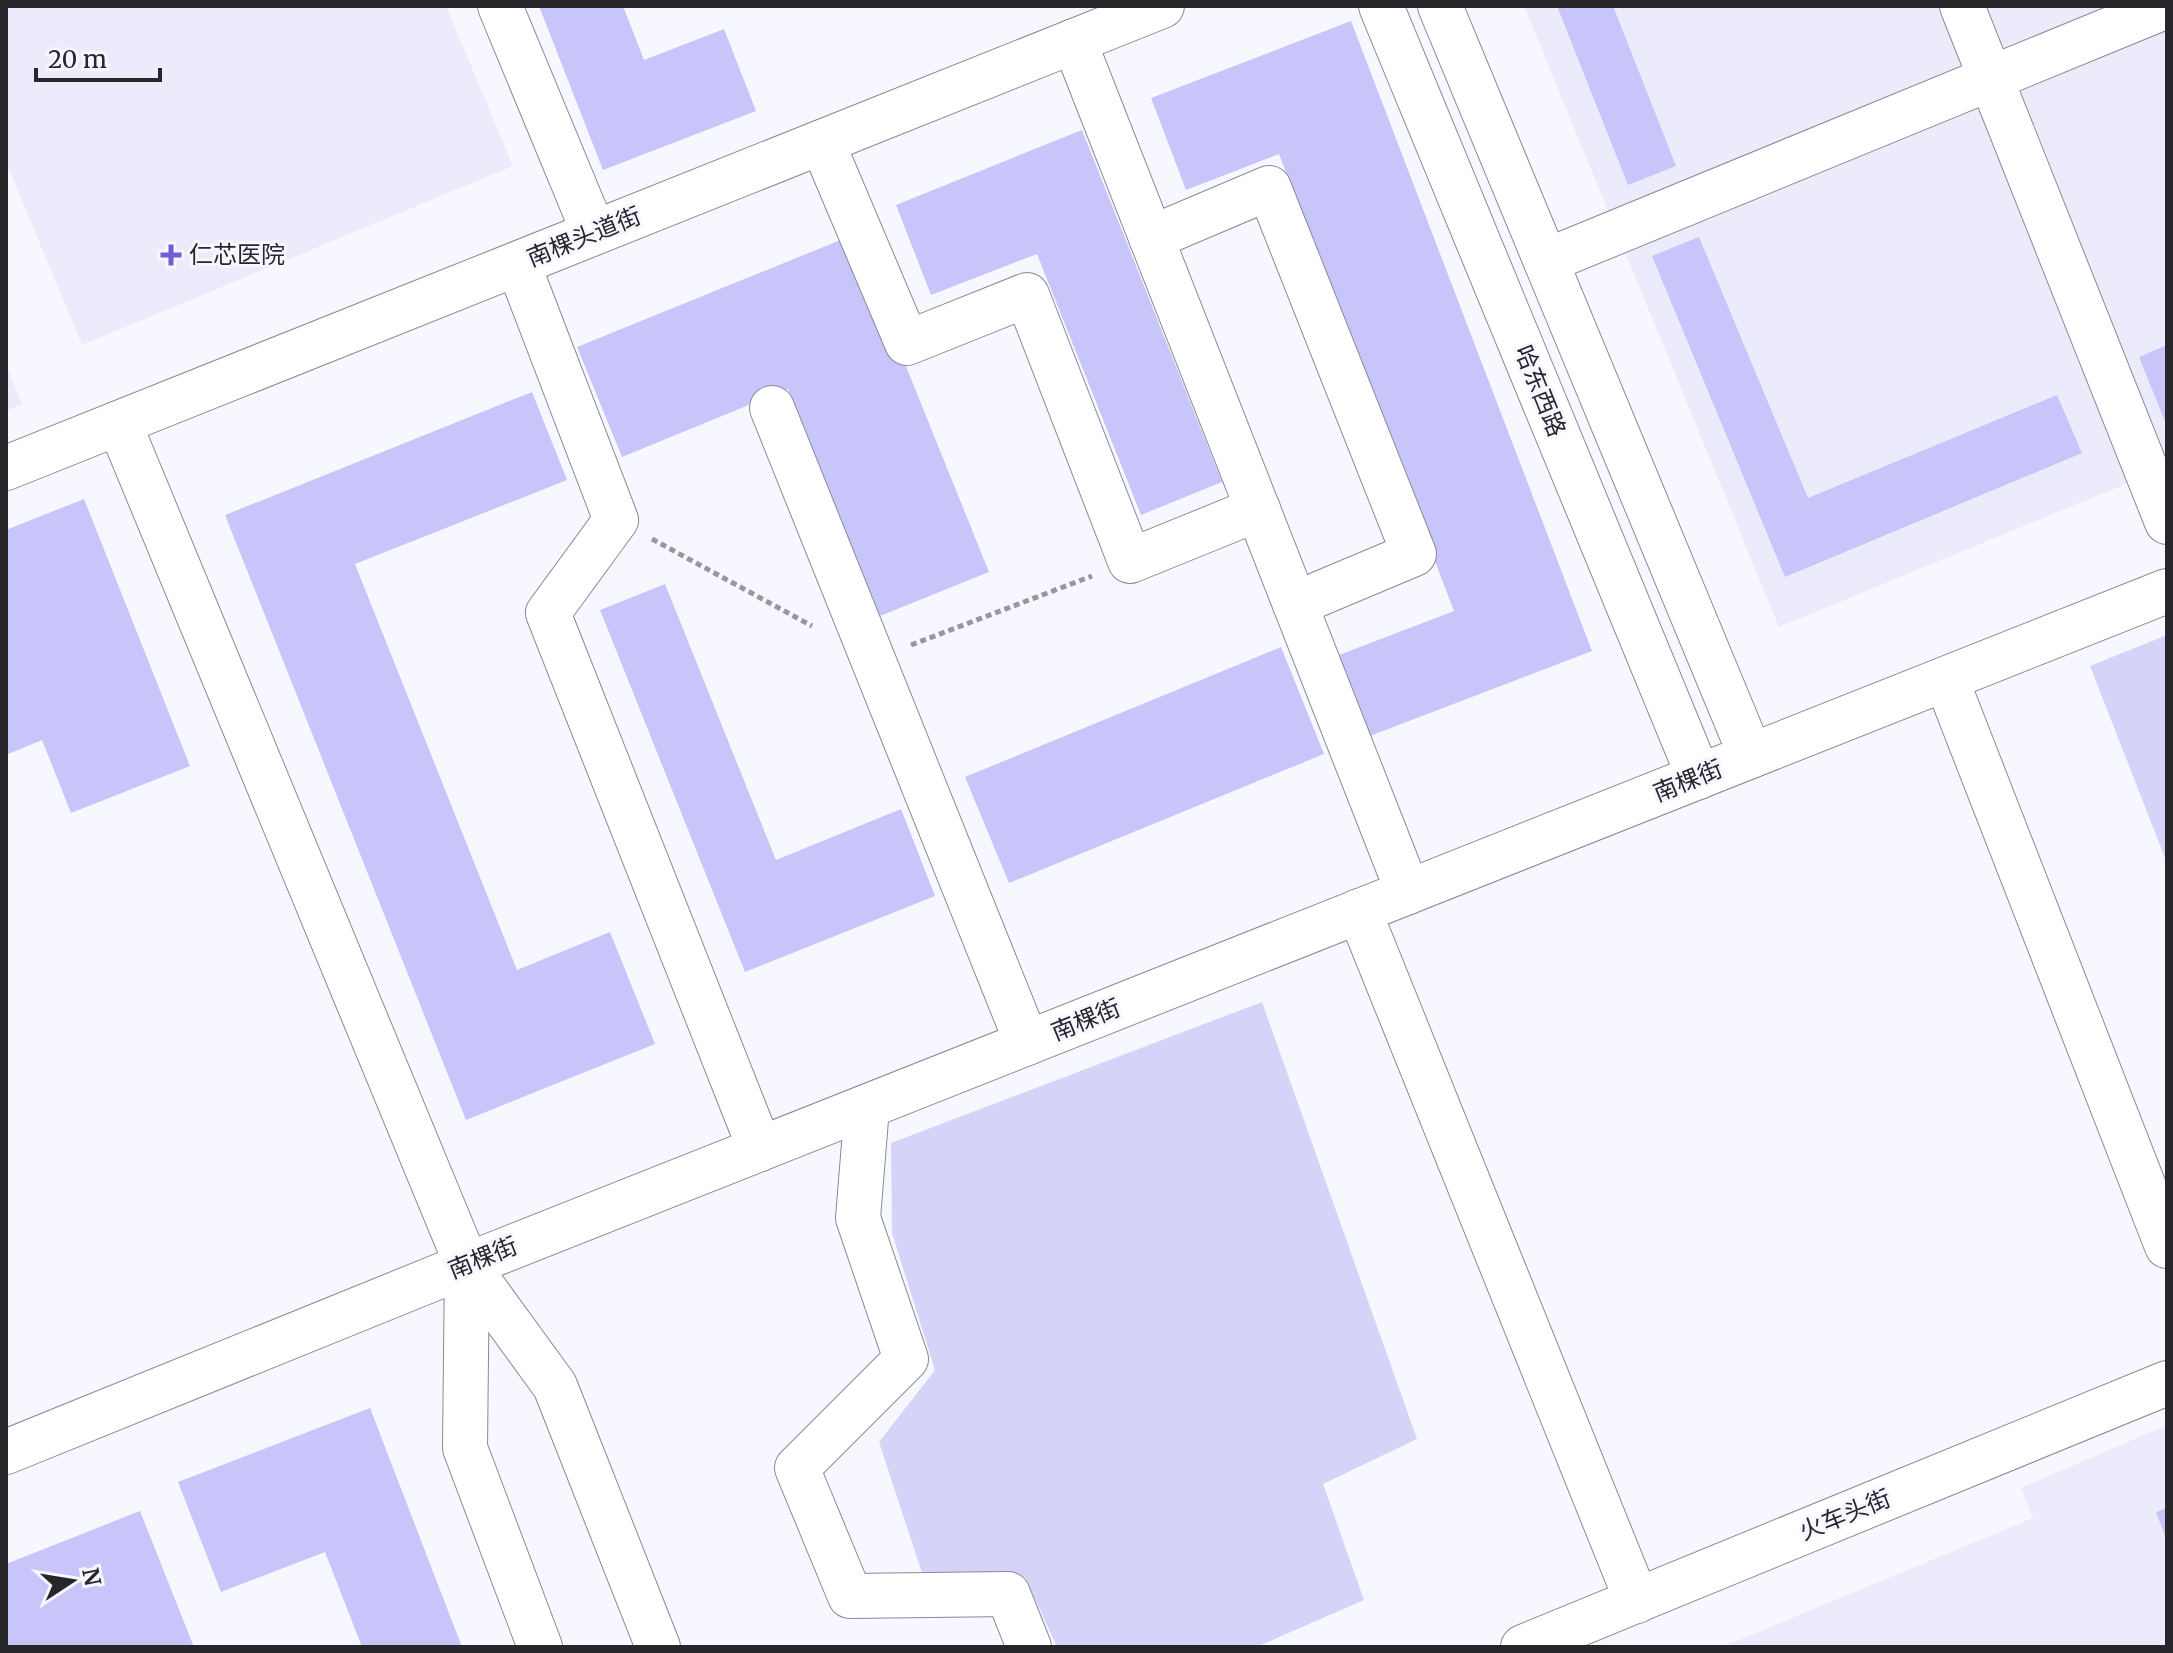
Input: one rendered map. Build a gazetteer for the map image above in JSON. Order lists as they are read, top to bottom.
{
  "streets": {
    "street": [
      "南棵头道街",
      "哈东西路",
      "南棵街",
      "火车头街"
    ]
  },
  "crossings": [
    ["哈东西路", "南棵街"]
  ],
  "places": {
    "health": ["仁芯医院"]
  },
  "scale_bar": "20 m",
  "north": "right"
}
